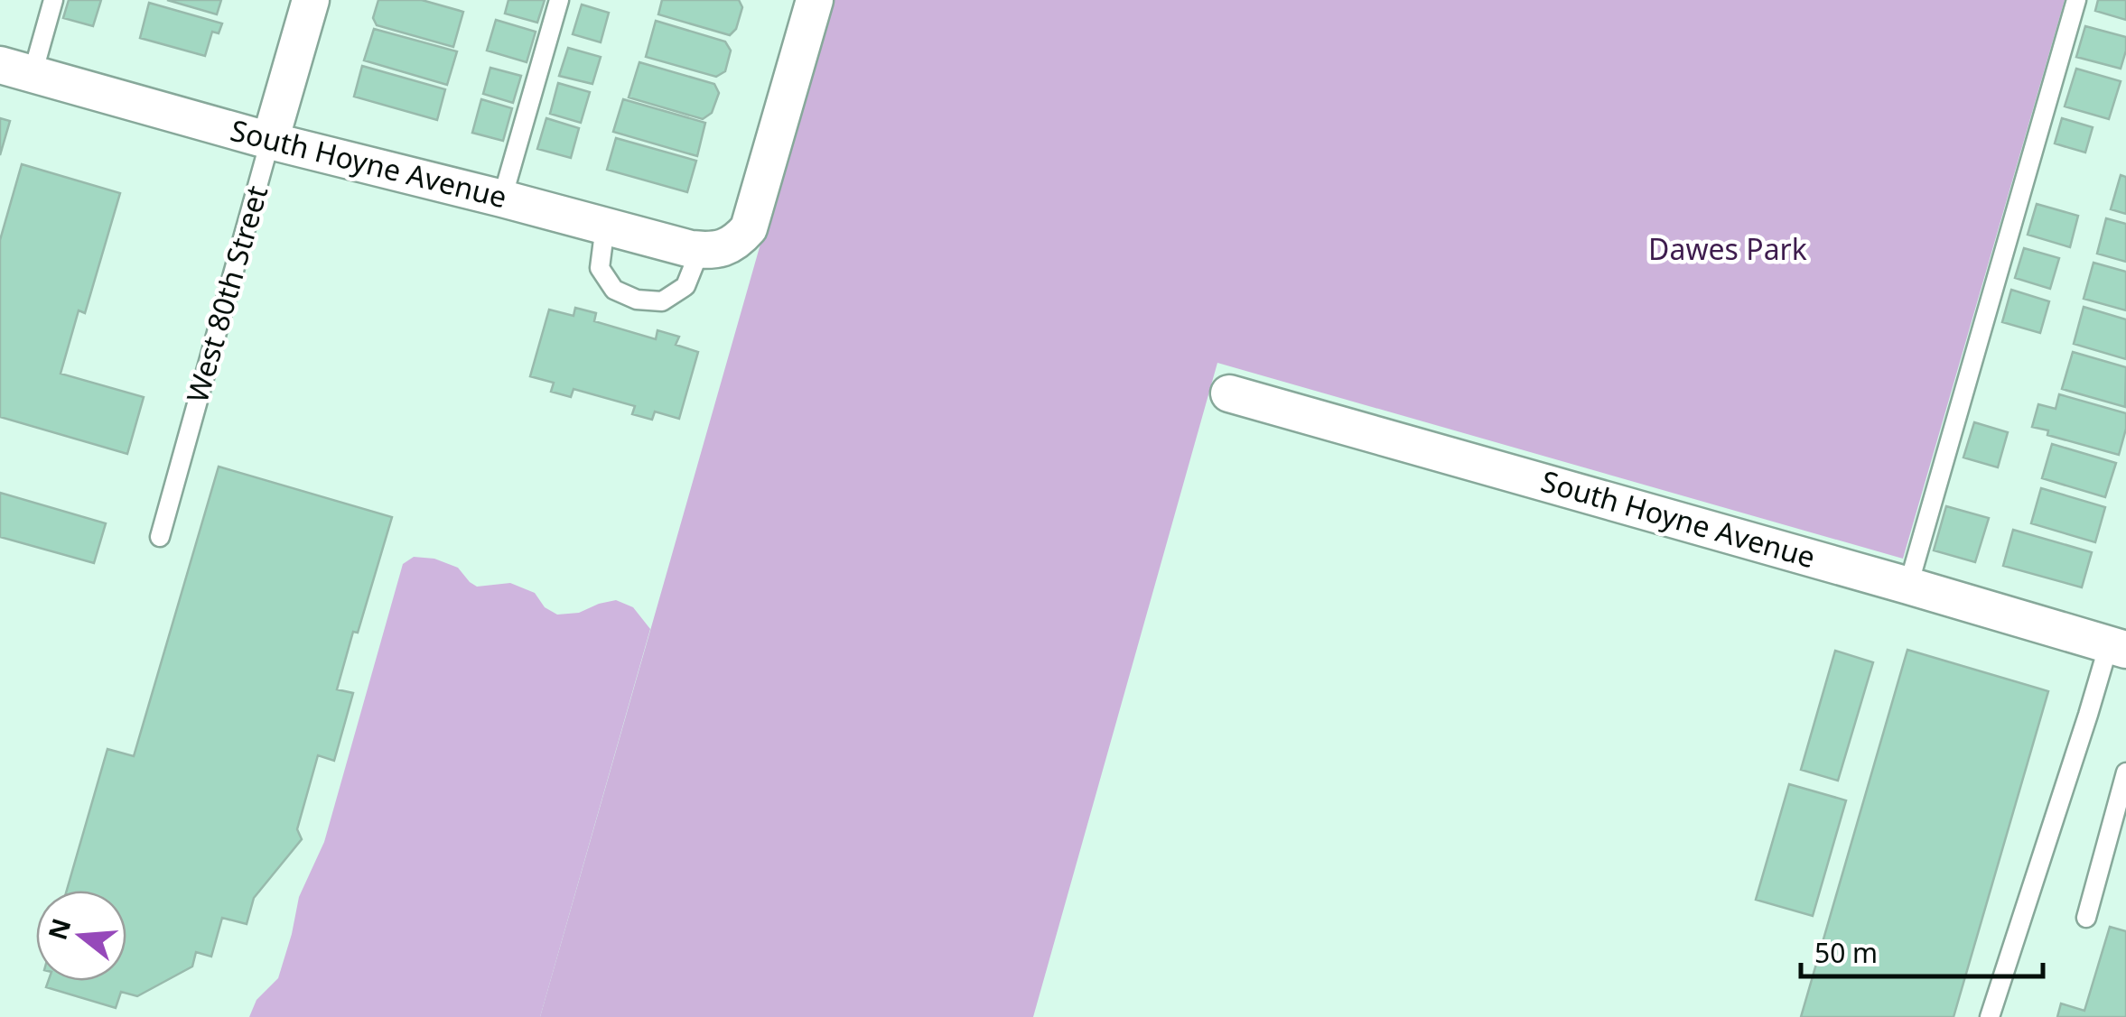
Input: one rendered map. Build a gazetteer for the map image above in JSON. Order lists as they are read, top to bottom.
{
  "streets": {
    "street": ["South Hoyne Avenue", "West 80th Street"]
  },
  "crossings": [
    ["South Hoyne Avenue", "West 80th Street"]
  ],
  "parks": ["Dawes Park"],
  "scale_bar": "50 m",
  "north": "left"
}
